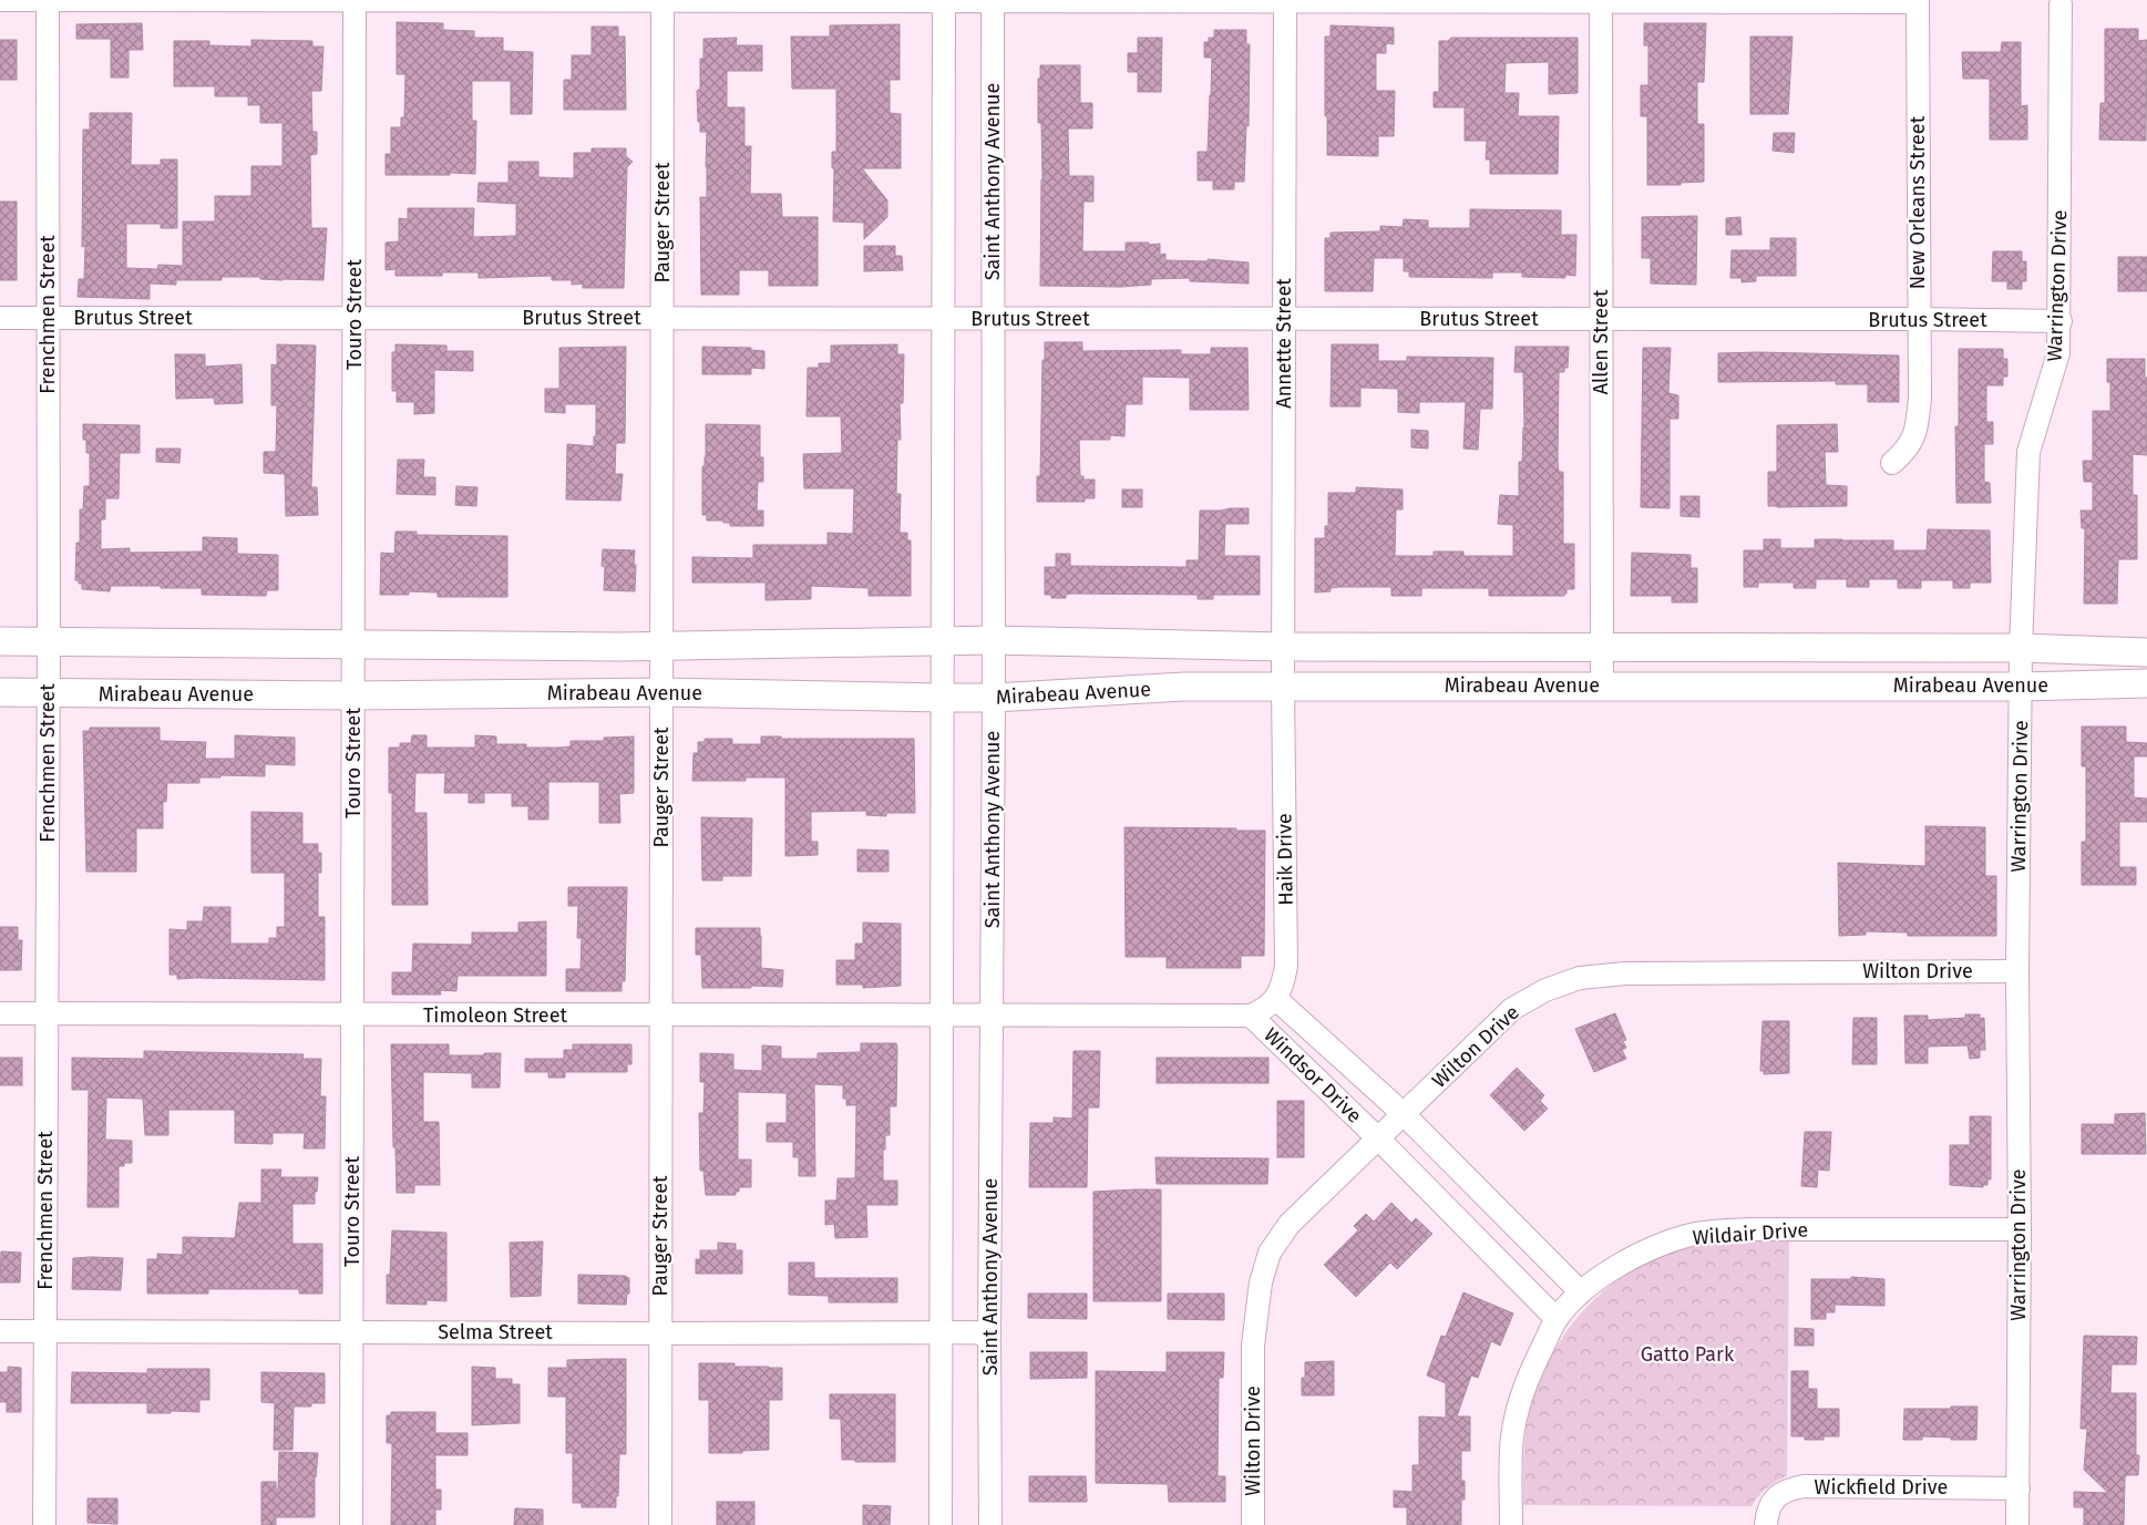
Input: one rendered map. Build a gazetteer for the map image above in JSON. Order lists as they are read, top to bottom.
{
  "streets": {
    "street": [
      "Saint Anthony Avenue",
      "New Orleans Street",
      "Pauger Street",
      "Warrington Drive",
      "Frenchmen Street",
      "Touro Street",
      "Brutus Street",
      "Allen Street",
      "Annette Street",
      "Mirabeau Avenue",
      "Haik Drive",
      "Wilton Drive",
      "Timoleon Street",
      "Windsor Drive",
      "Wildair Drive",
      "Selma Street",
      "Wickfield Drive"
    ]
  },
  "crossings": [
    ["Saint Anthony Avenue", "Brutus Street"],
    ["Saint Anthony Avenue", "Mirabeau Avenue"],
    ["Saint Anthony Avenue", "Timoleon Street"],
    ["Saint Anthony Avenue", "Windsor Drive"],
    ["Saint Anthony Avenue", "Selma Street"],
    ["New Orleans Street", "Brutus Street"],
    ["Pauger Street", "Brutus Street"],
    ["Pauger Street", "Mirabeau Avenue"],
    ["Pauger Street", "Timoleon Street"],
    ["Pauger Street", "Selma Street"],
    ["Warrington Drive", "Brutus Street"],
    ["Warrington Drive", "Mirabeau Avenue"],
    ["Warrington Drive", "Wilton Drive"],
    ["Warrington Drive", "Wildair Drive"],
    ["Warrington Drive", "Wickfield Drive"],
    ["Frenchmen Street", "Brutus Street"],
    ["Frenchmen Street", "Mirabeau Avenue"],
    ["Frenchmen Street", "Timoleon Street"],
    ["Frenchmen Street", "Selma Street"],
    ["Touro Street", "Brutus Street"],
    ["Touro Street", "Mirabeau Avenue"],
    ["Touro Street", "Timoleon Street"],
    ["Touro Street", "Selma Street"],
    ["Brutus Street", "Allen Street"],
    ["Brutus Street", "Annette Street"],
    ["Allen Street", "Mirabeau Avenue"],
    ["Annette Street", "Mirabeau Avenue"],
    ["Annette Street", "Haik Drive"],
    ["Mirabeau Avenue", "Haik Drive"],
    ["Haik Drive", "Windsor Drive"],
    ["Wilton Drive", "Windsor Drive"],
    ["Timoleon Street", "Windsor Drive"],
    ["Windsor Drive", "Wildair Drive"]
  ],
  "parks": ["Gatto Park"]
}
